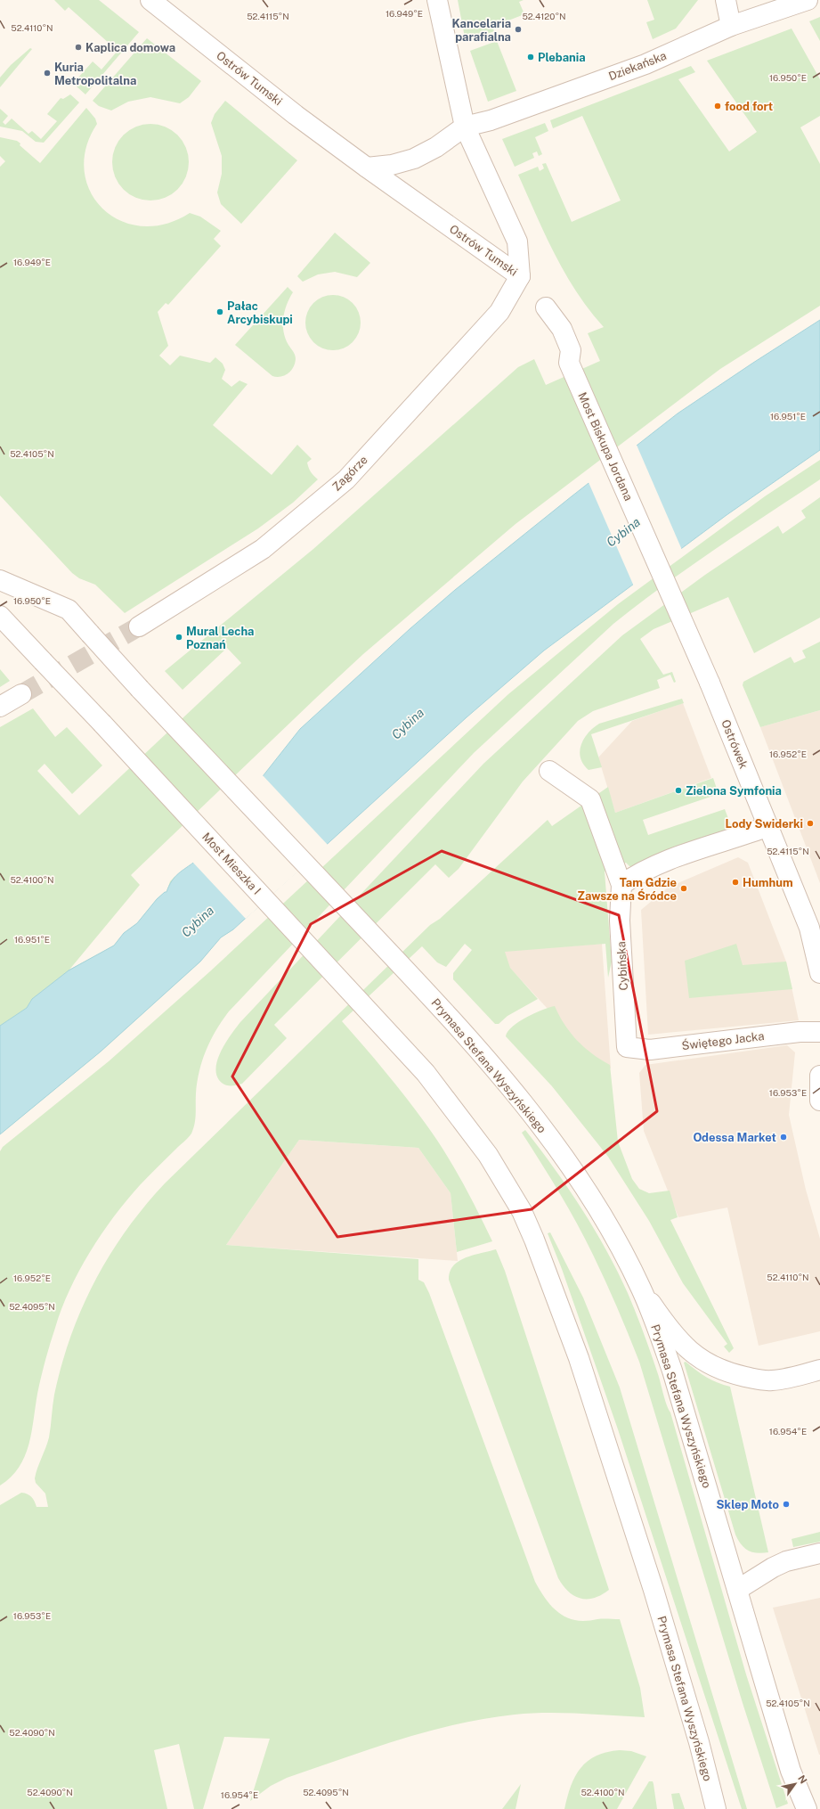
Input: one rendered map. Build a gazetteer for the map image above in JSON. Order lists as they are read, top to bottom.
{
  "streets": {
    "street": [
      "Dziekańska",
      "Ostrów Tumski",
      "Most Biskupa Jordana",
      "Zagórze",
      "Ostrówek",
      "Most Mieszka I",
      "Cybińska",
      "Świętego Jacka",
      "Prymasa Stefana Wyszyńskiego"
    ]
  },
  "crossings": [
    ["Dziekańska", "Ostrów Tumski"],
    ["Ostrów Tumski", "Zagórze"],
    ["Most Biskupa Jordana", "Ostrówek"],
    ["Most Mieszka I", "Prymasa Stefana Wyszyńskiego"],
    ["Cybińska", "Świętego Jacka"]
  ],
  "water": ["Cybina"],
  "places": [
    "Kancelaria parafialna",
    "Kaplica domowa",
    "Plebania",
    "Kuria Metropolitalna",
    "food fort",
    "Pałac Arcybiskupi",
    "Mural Lecha Poznań",
    "Zielona Symfonia",
    "Lody Swiderki",
    "Humhum",
    "Tam Gdzie Zawsze na Śródce",
    "Odessa Market",
    "Sklep Moto"
  ],
  "north": "top right",
  "coordinates": [
    "16.949°E",
    "52.4115°N",
    "52.4120°N",
    "52.4110°N",
    "16.950°E",
    "16.951°E",
    "52.4105°N",
    "16.952°E",
    "52.4100°N",
    "16.953°E",
    "52.4095°N",
    "16.954°E",
    "52.4090°N"
  ]
}
